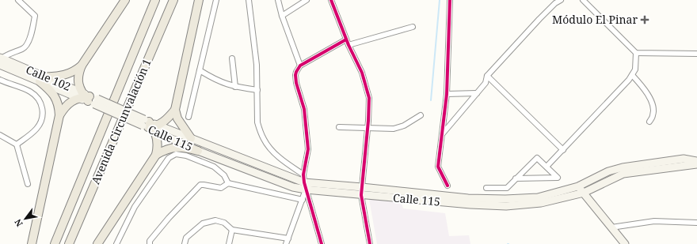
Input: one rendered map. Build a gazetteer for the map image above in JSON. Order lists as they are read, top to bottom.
{
  "streets": {
    "main road": ["Calle 102", "Avenida Circunvalación 1", "Calle 115"]
  },
  "crossings": [
    ["Calle 102", "Calle 115"]
  ],
  "places": {
    "health": ["Módulo El Pinar"]
  },
  "north": "bottom left"
}
